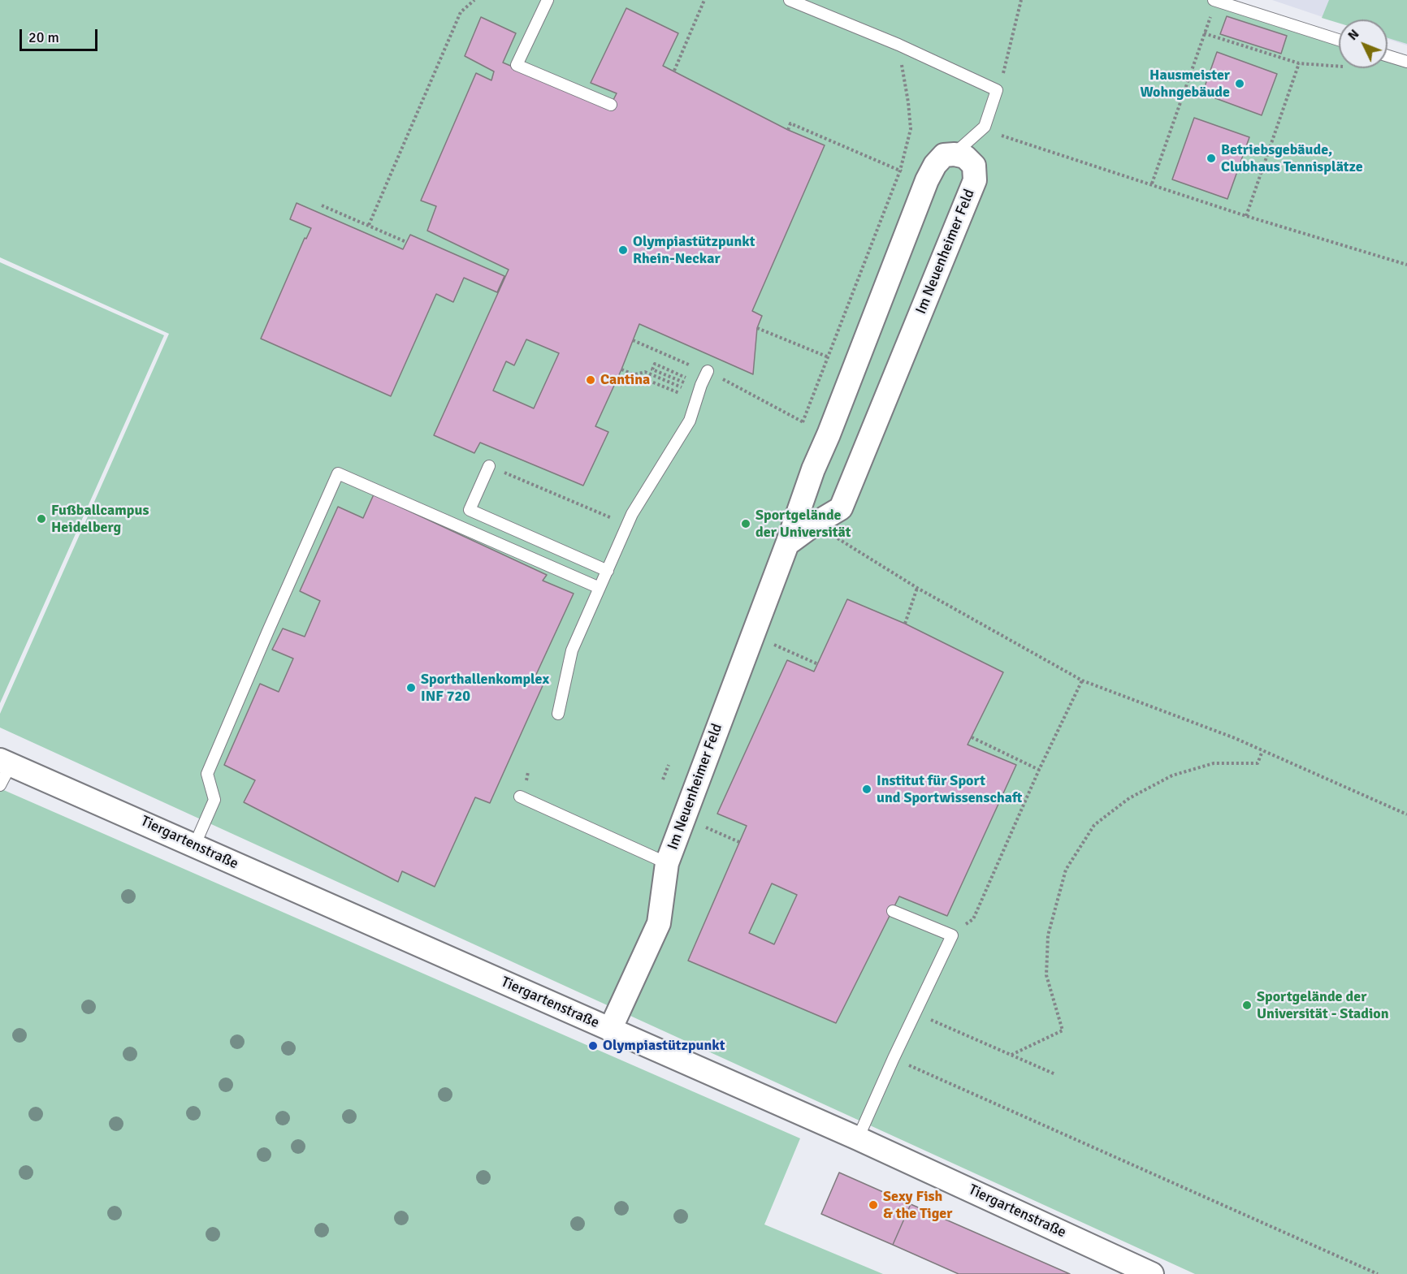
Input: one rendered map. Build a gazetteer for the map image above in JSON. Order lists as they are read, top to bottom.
{
  "streets": {
    "street": ["Im Neuenheimer Feld", "Tiergartenstraße"]
  },
  "crossings": [
    ["Im Neuenheimer Feld", "Tiergartenstraße"]
  ],
  "places": [
    "Hausmeister Wohngebäude",
    "Betriebsgebäude, Clubhaus Tennisplätze",
    "Olympiastützpunkt Rhein-Neckar",
    "Cantina",
    "Fußballcampus Heidelberg",
    "Sportgelände der Universität",
    "Sporthallenkomplex INF 720",
    "Institut für Sport und Sportwissenschaft",
    "Sportgelände der Universität - Stadion",
    "Olympiastützpunkt",
    "Sexy Fish & the Tiger"
  ],
  "scale_bar": "20 m",
  "north": "top left"
}
